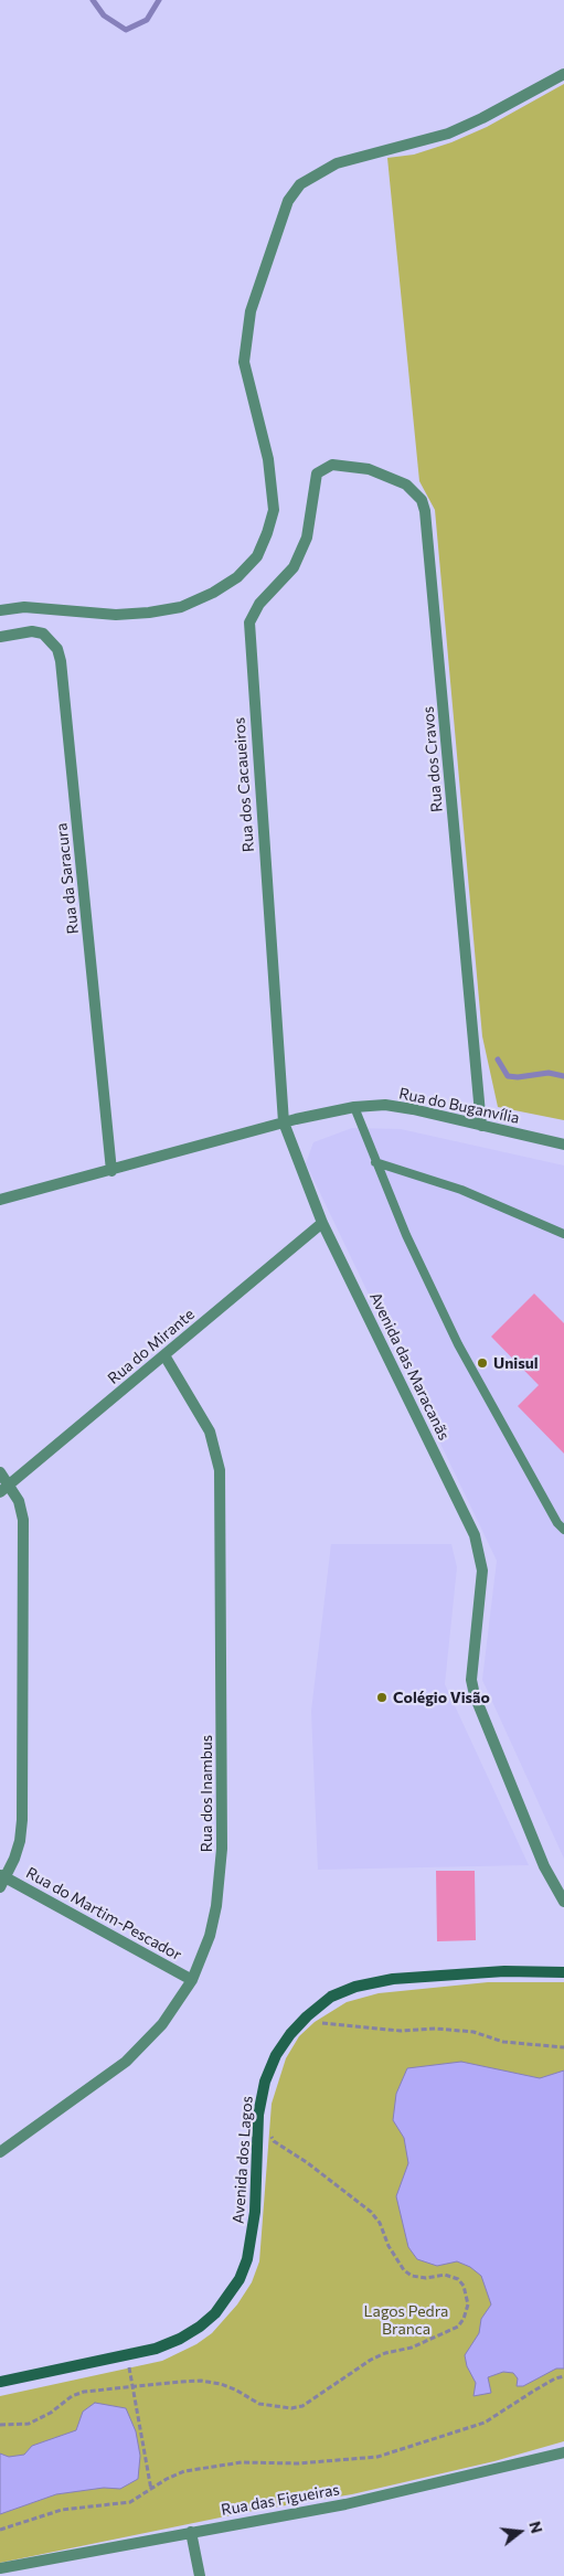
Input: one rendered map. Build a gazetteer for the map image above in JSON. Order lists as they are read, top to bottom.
{
  "streets": {
    "main road": ["Avenida dos Lagos"],
    "street": [
      "Rua dos Cravos",
      "Rua dos Cacaueiros",
      "Rua da Saracura",
      "Rua do Buganvília",
      "Rua do Mirante",
      "Avenida das Maracanãs",
      "Rua dos Inambus",
      "Rua do Martim-Pescador",
      "Rua das Figueiras"
    ]
  },
  "crossings": [
    ["Rua dos Cravos", "Rua dos Cacaueiros"],
    ["Rua dos Cravos", "Rua do Buganvília"],
    ["Rua dos Cacaueiros", "Rua do Buganvília"],
    ["Rua dos Cacaueiros", "Avenida das Maracanãs"],
    ["Rua do Buganvília", "Avenida das Maracanãs"],
    ["Rua do Mirante", "Avenida das Maracanãs"],
    ["Rua do Mirante", "Rua dos Inambus"],
    ["Rua dos Inambus", "Rua do Martim-Pescador"]
  ],
  "parks": ["Lagos Pedra Branca"],
  "places": ["Unisul", "Colégio Visão"],
  "north": "right"
}
